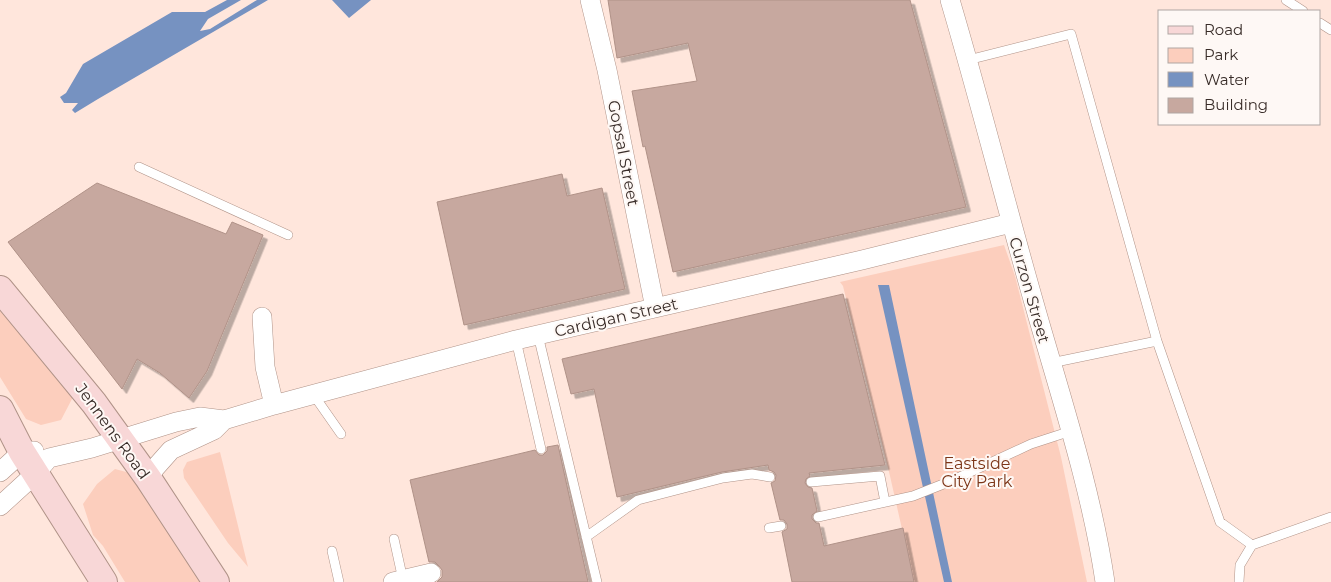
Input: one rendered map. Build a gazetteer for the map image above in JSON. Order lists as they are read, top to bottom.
{
  "streets": {
    "main road": ["Jennens Road"],
    "street": ["Gopsal Street", "Curzon Street", "Cardigan Street"]
  },
  "crossings": [
    ["Gopsal Street", "Cardigan Street"],
    ["Curzon Street", "Cardigan Street"],
    ["Cardigan Street", "Jennens Road"]
  ],
  "parks": ["Eastside City Park"],
  "legend": [
    "Road",
    "Park",
    "Water",
    "Building"
  ]
}
